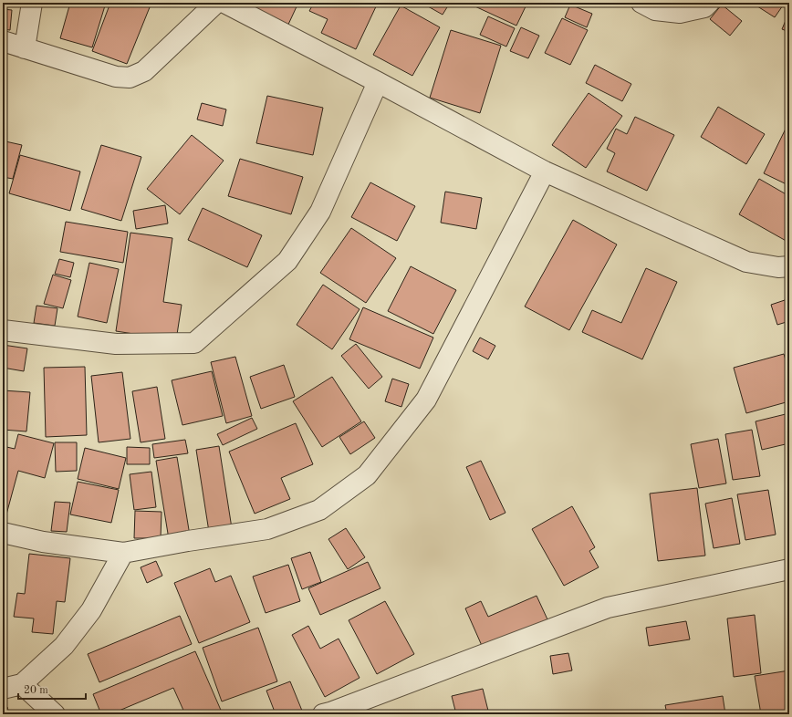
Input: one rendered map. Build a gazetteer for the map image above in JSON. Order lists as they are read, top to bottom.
{
  "scale_bar": "20 m"
}
